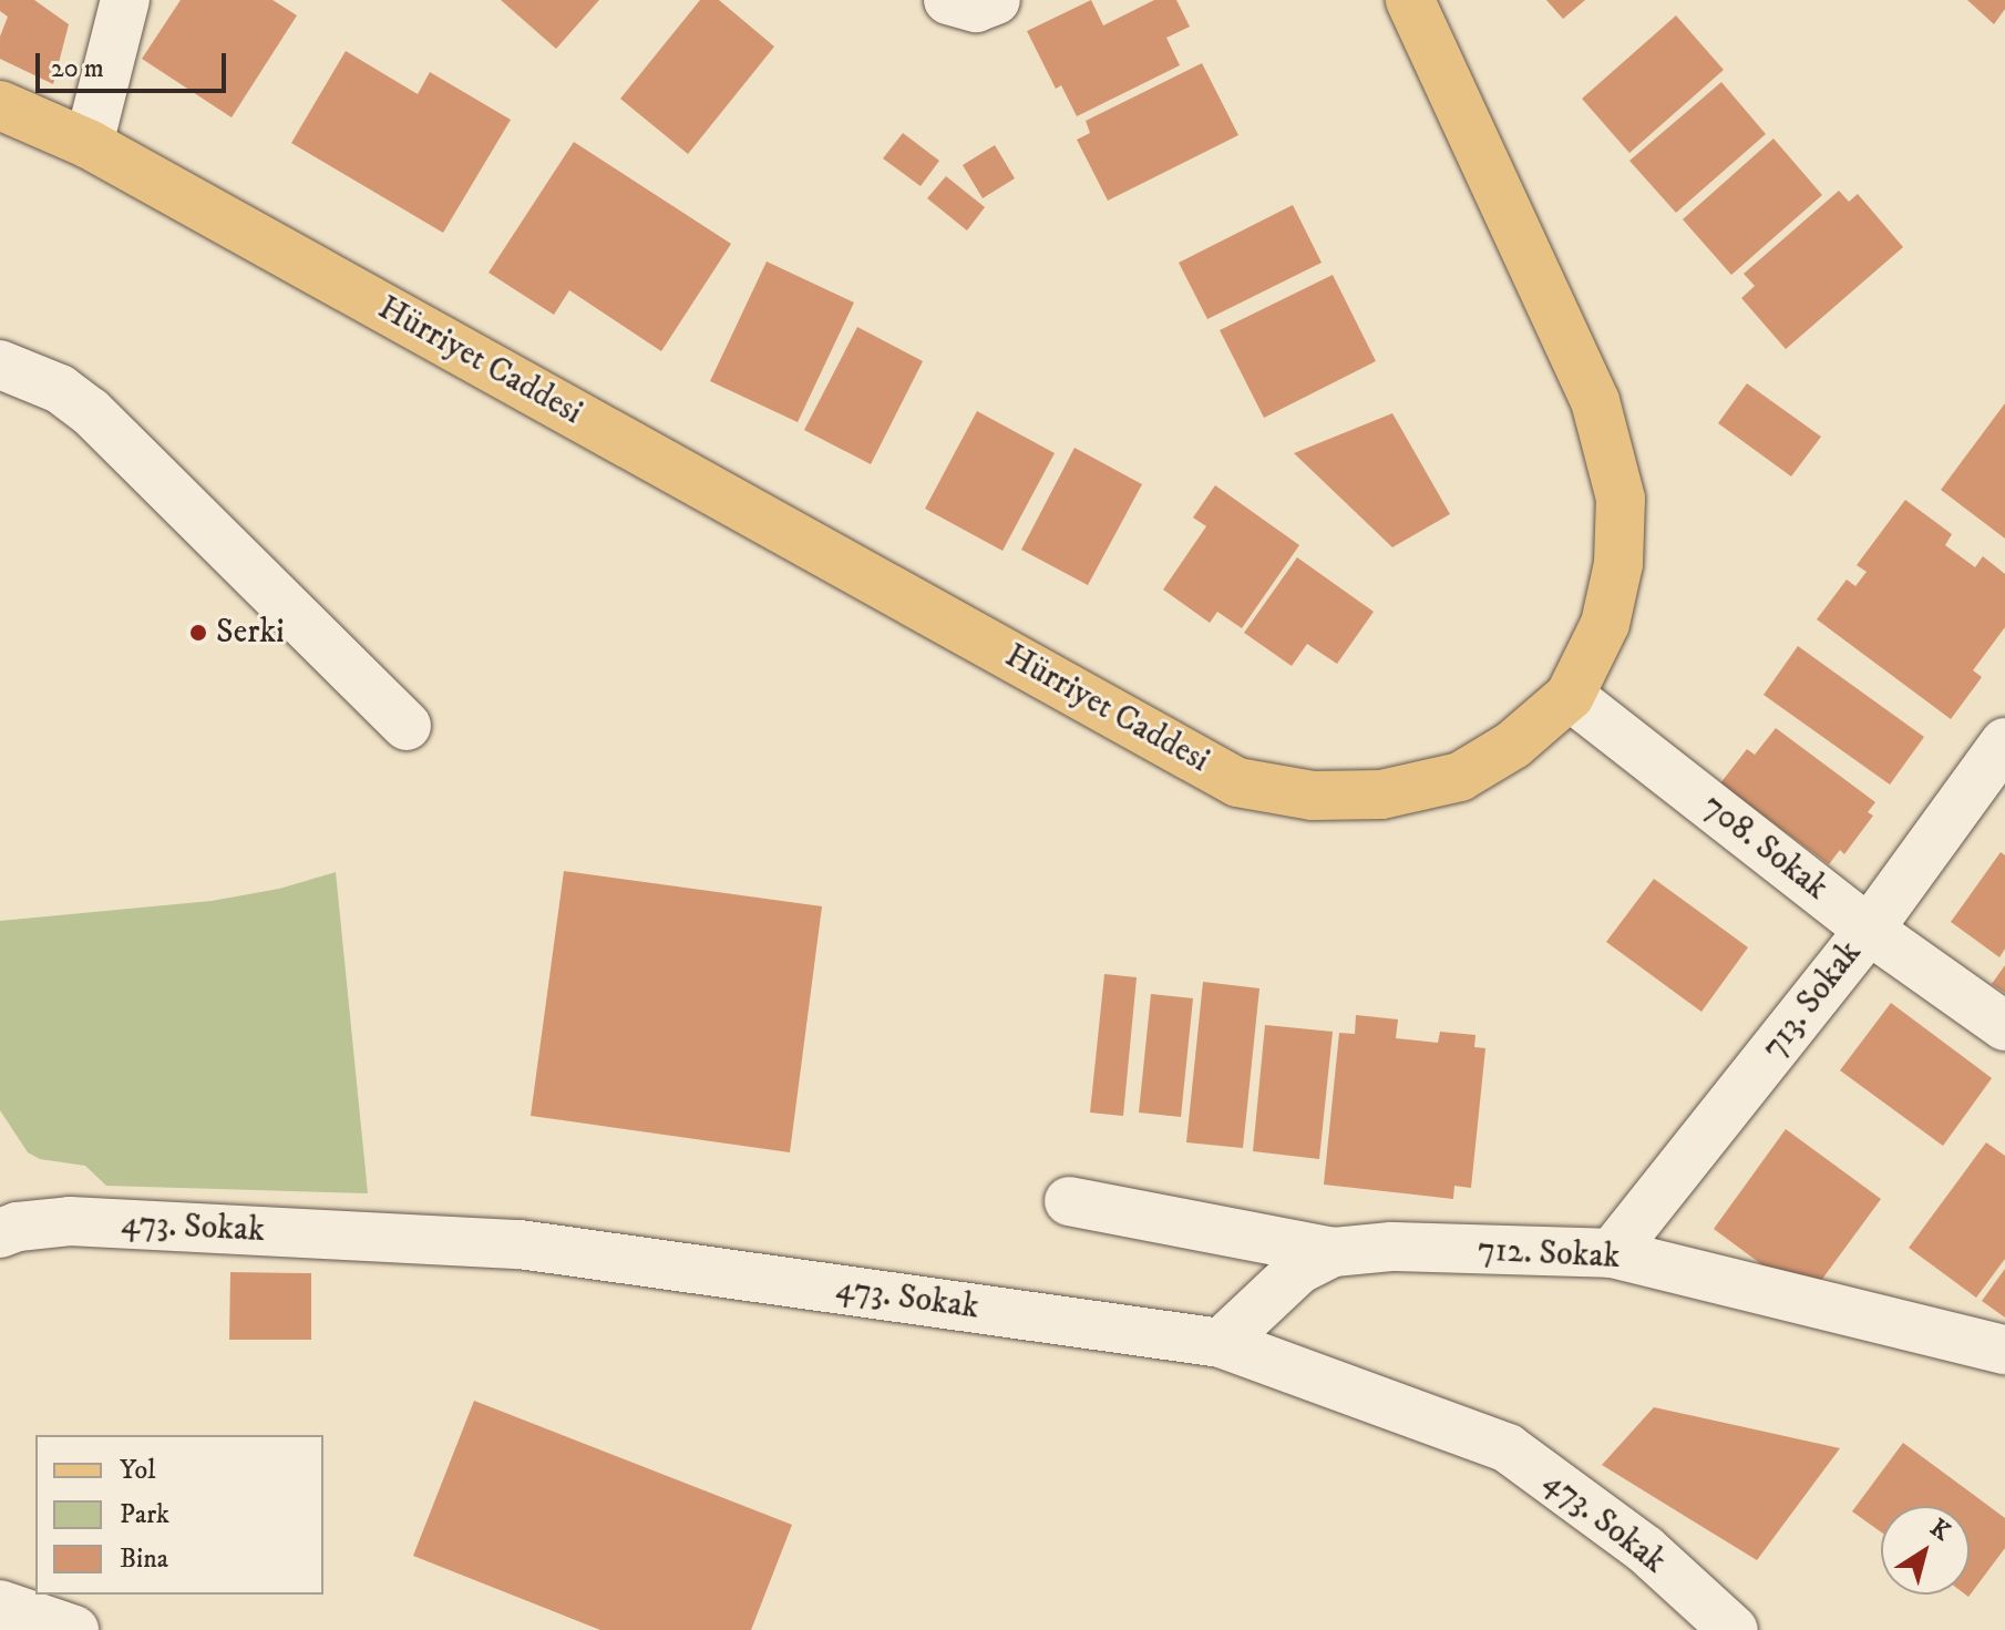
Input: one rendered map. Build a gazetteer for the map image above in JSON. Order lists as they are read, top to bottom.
{
  "streets": {
    "main road": ["Hürriyet Caddesi"],
    "street": [
      "708. Sokak",
      "713. Sokak",
      "473. Sokak",
      "712. Sokak"
    ]
  },
  "crossings": [
    ["Hürriyet Caddesi", "708. Sokak"],
    ["708. Sokak", "713. Sokak"],
    ["713. Sokak", "712. Sokak"],
    ["473. Sokak", "712. Sokak"]
  ],
  "places": ["Serki"],
  "legend": ["Yol", "Park", "Bina"],
  "scale_bar": "20 m",
  "north": "top right"
}
